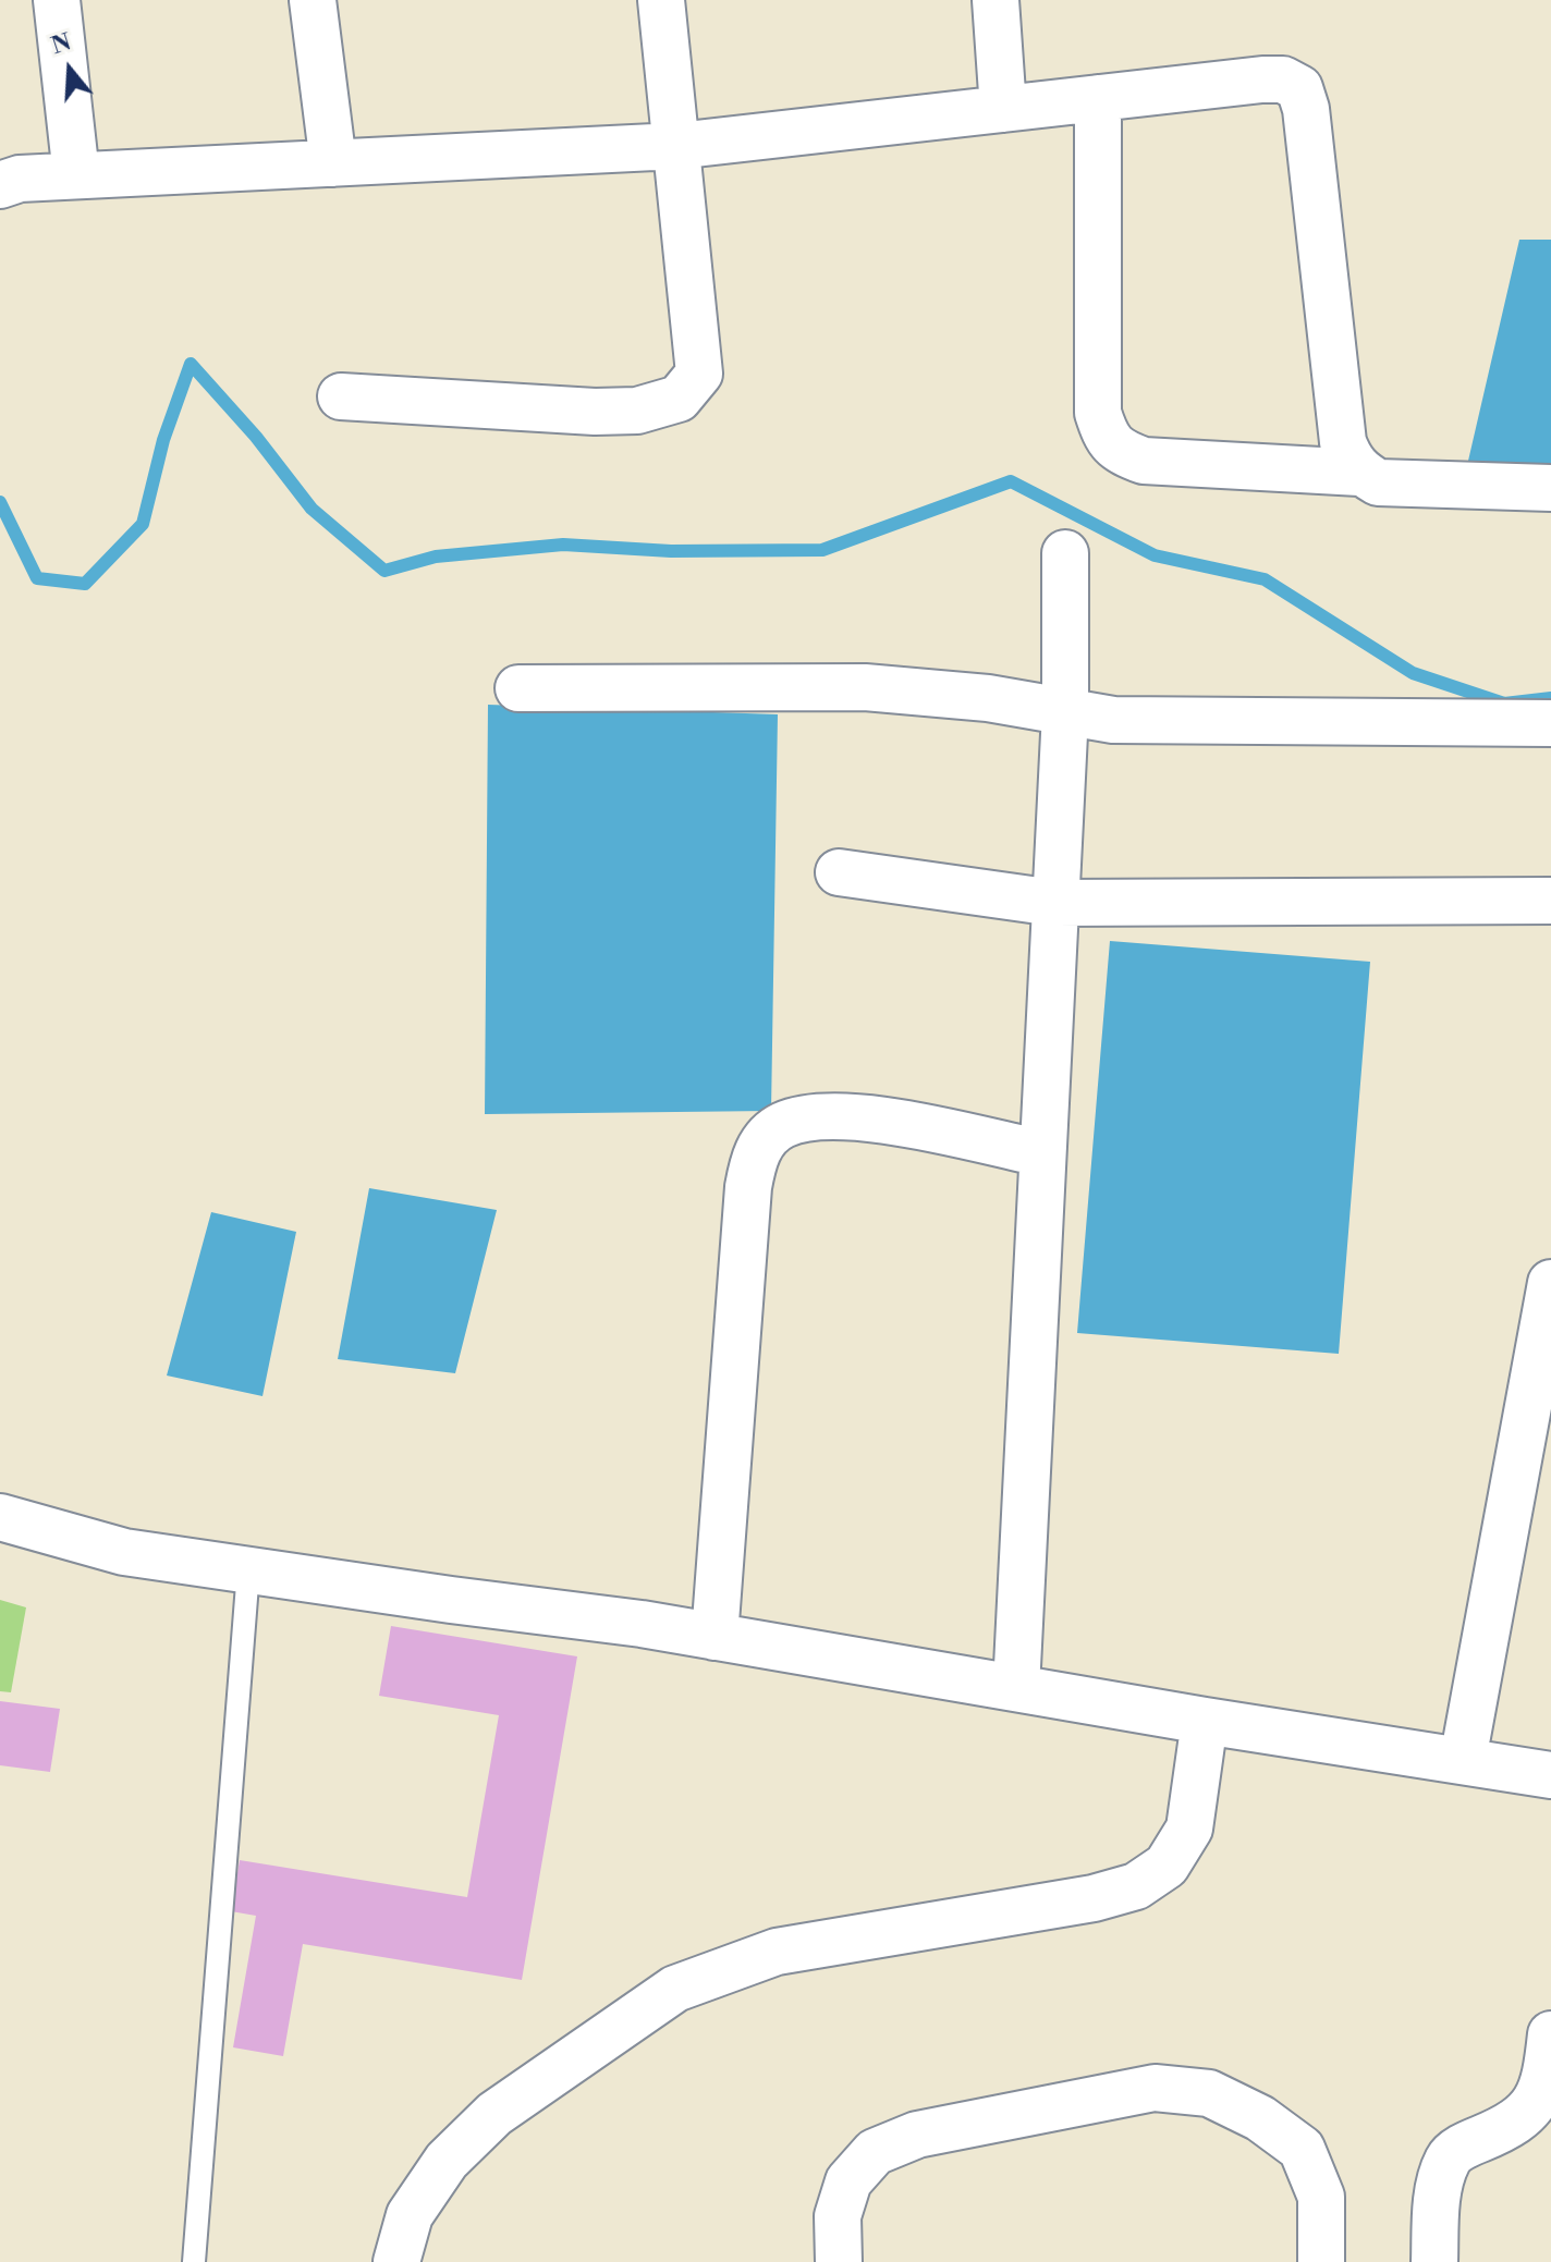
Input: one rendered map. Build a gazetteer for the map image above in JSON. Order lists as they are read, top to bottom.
{
  "north": "top"
}
